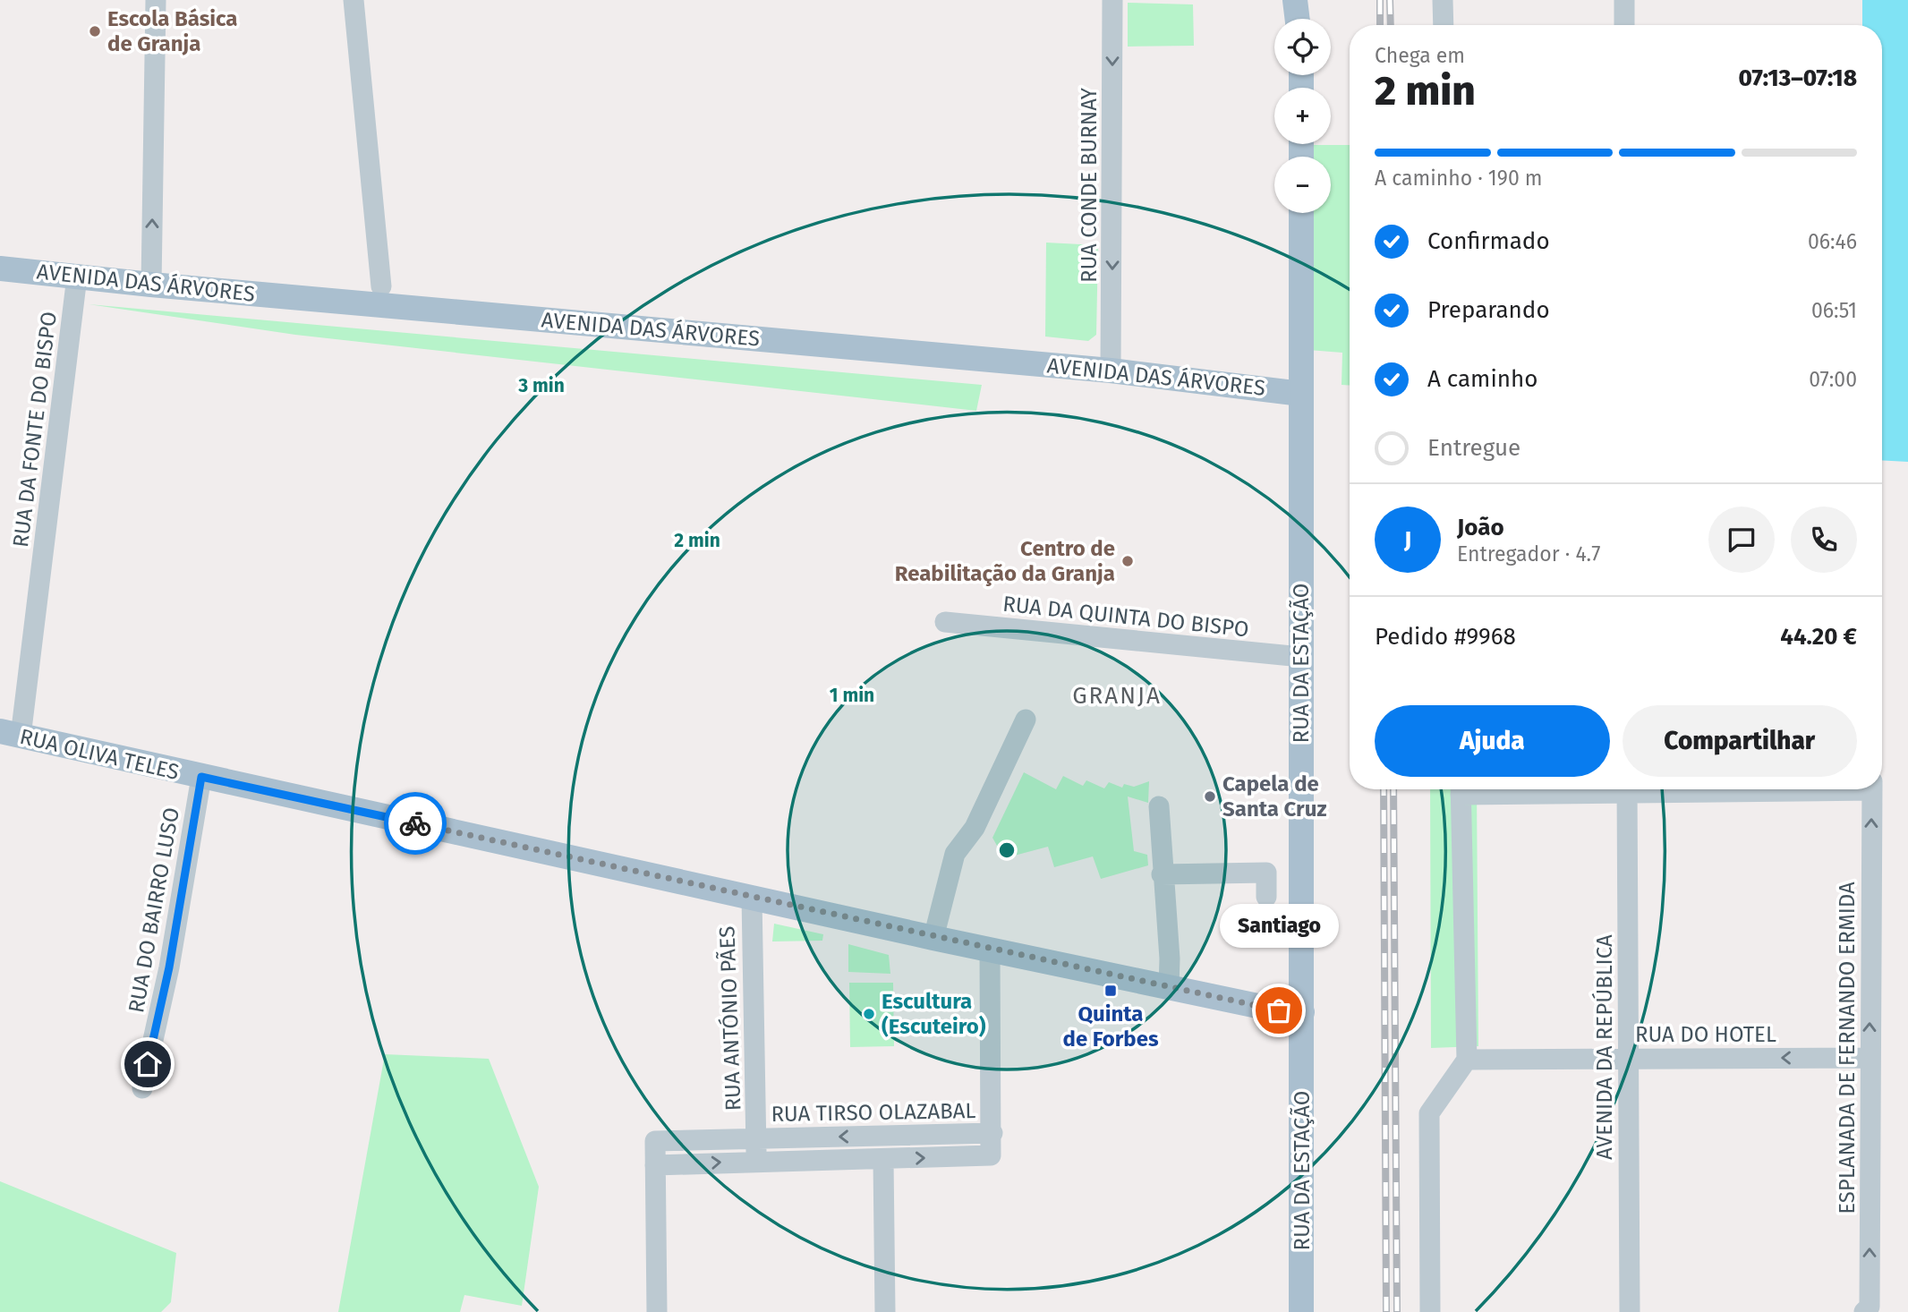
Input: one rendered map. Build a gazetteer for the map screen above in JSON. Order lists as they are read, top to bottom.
{
  "streets": {
    "main road": ["AVENIDA DAS ÁRVORES", "RUA DA ESTAÇÃO", "RUA OLIVA TELES"],
    "street": [
      "RUA CONDE BURNAY",
      "RUA DA FONTE DO BISPO",
      "RUA DA QUINTA DO BISPO",
      "RUA DO BAIRRO LUSO",
      "RUA ANTÓNIO PÃES",
      "RUA DO HOTEL",
      "AVENIDA DA REPÚBLICA",
      "ESPLANADA DE FERNANDO ERMIDA",
      "RUA TIRSO OLAZABAL"
    ]
  },
  "crossings": [
    ["RUA CONDE BURNAY", "AVENIDA DAS ÁRVORES"],
    ["AVENIDA DAS ÁRVORES", "RUA DA FONTE DO BISPO"],
    ["AVENIDA DAS ÁRVORES", "RUA DA ESTAÇÃO"],
    ["RUA DA FONTE DO BISPO", "RUA OLIVA TELES"],
    ["RUA DA QUINTA DO BISPO", "RUA DA ESTAÇÃO"],
    ["RUA DA ESTAÇÃO", "RUA OLIVA TELES"],
    ["RUA OLIVA TELES", "RUA DO BAIRRO LUSO"],
    ["RUA OLIVA TELES", "RUA ANTÓNIO PÃES"],
    ["RUA OLIVA TELES", "RUA TIRSO OLAZABAL"],
    ["RUA ANTÓNIO PÃES", "RUA TIRSO OLAZABAL"],
    ["RUA DO HOTEL", "AVENIDA DA REPÚBLICA"],
    ["RUA DO HOTEL", "ESPLANADA DE FERNANDO ERMIDA"]
  ],
  "one_way": ["RUA CONDE BURNAY", "RUA DO HOTEL", "ESPLANADA DE FERNANDO ERMIDA"],
  "districts": ["GRANJA"],
  "places": {
    "other": [
      "Escola Básica de Granja",
      "Centro de Reabilitação da Granja",
      "Capela de Santa Cruz",
      "Santiago",
      "Escultura (Escuteiro)"
    ],
    "transit": ["Quinta de Forbes"]
  },
  "page": {
    "map_buttons": ["+", "−"],
    "heading": ["2 min", "Chega em", "07:13–07:18"],
    "panel": [
      "João",
      "Entregador · 4.7",
      "Pedido #9968",
      "44.20 €"
    ],
    "bar": "A caminho · 190 m",
    "list": [
      ["Confirmado", "06:46"],
      ["Preparando", "06:51"],
      ["A caminho", "07:00"],
      "Entregue"
    ],
    "round": "J",
    "buttons": ["Ajuda", "Compartilhar"],
    "bubble": "Santiago"
  },
  "rings": ["3 min", "2 min", "1 min"]
}
